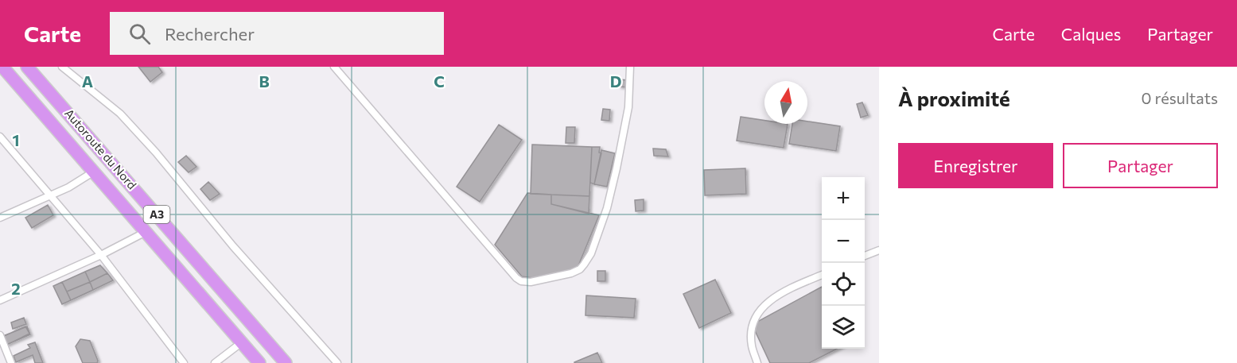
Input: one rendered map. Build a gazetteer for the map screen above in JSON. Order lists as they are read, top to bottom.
{
  "streets": {
    "highway": ["Autoroute du Nord", "A3"]
  },
  "north": "top",
  "page": {
    "header": "Carte",
    "search": "Rechercher",
    "nav": ["Carte", "Calques", "Partager"],
    "heading": ["À proximité", "0 résultats"],
    "buttons": ["Enregistrer", "Partager"],
    "map_buttons": ["+", "−"]
  },
  "grid": {
    "columns": [
      "A",
      "B",
      "C",
      "D"
    ],
    "rows": ["1", "2"]
  }
}
